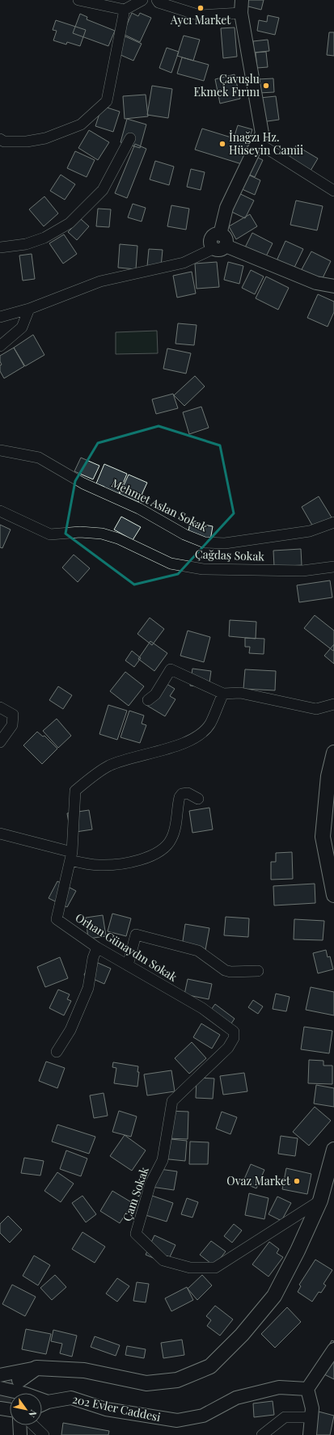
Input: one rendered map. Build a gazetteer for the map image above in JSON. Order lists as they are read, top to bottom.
{
  "streets": {
    "street": [
      "Mehmet Aslan Sokak",
      "Çağdaş Sokak",
      "Orhan Günaydın Sokak",
      "Çam Sokak",
      "202 Evler Caddesi"
    ]
  },
  "crossings": [
    ["Orhan Günaydın Sokak", "Çam Sokak"]
  ],
  "places": [
    "Aycı Market",
    "Çavuşlu Ekmek Fırını",
    "İnağzı Hz. Hüseyin Camii",
    "Ovaz Market"
  ],
  "north": "bottom right"
}
